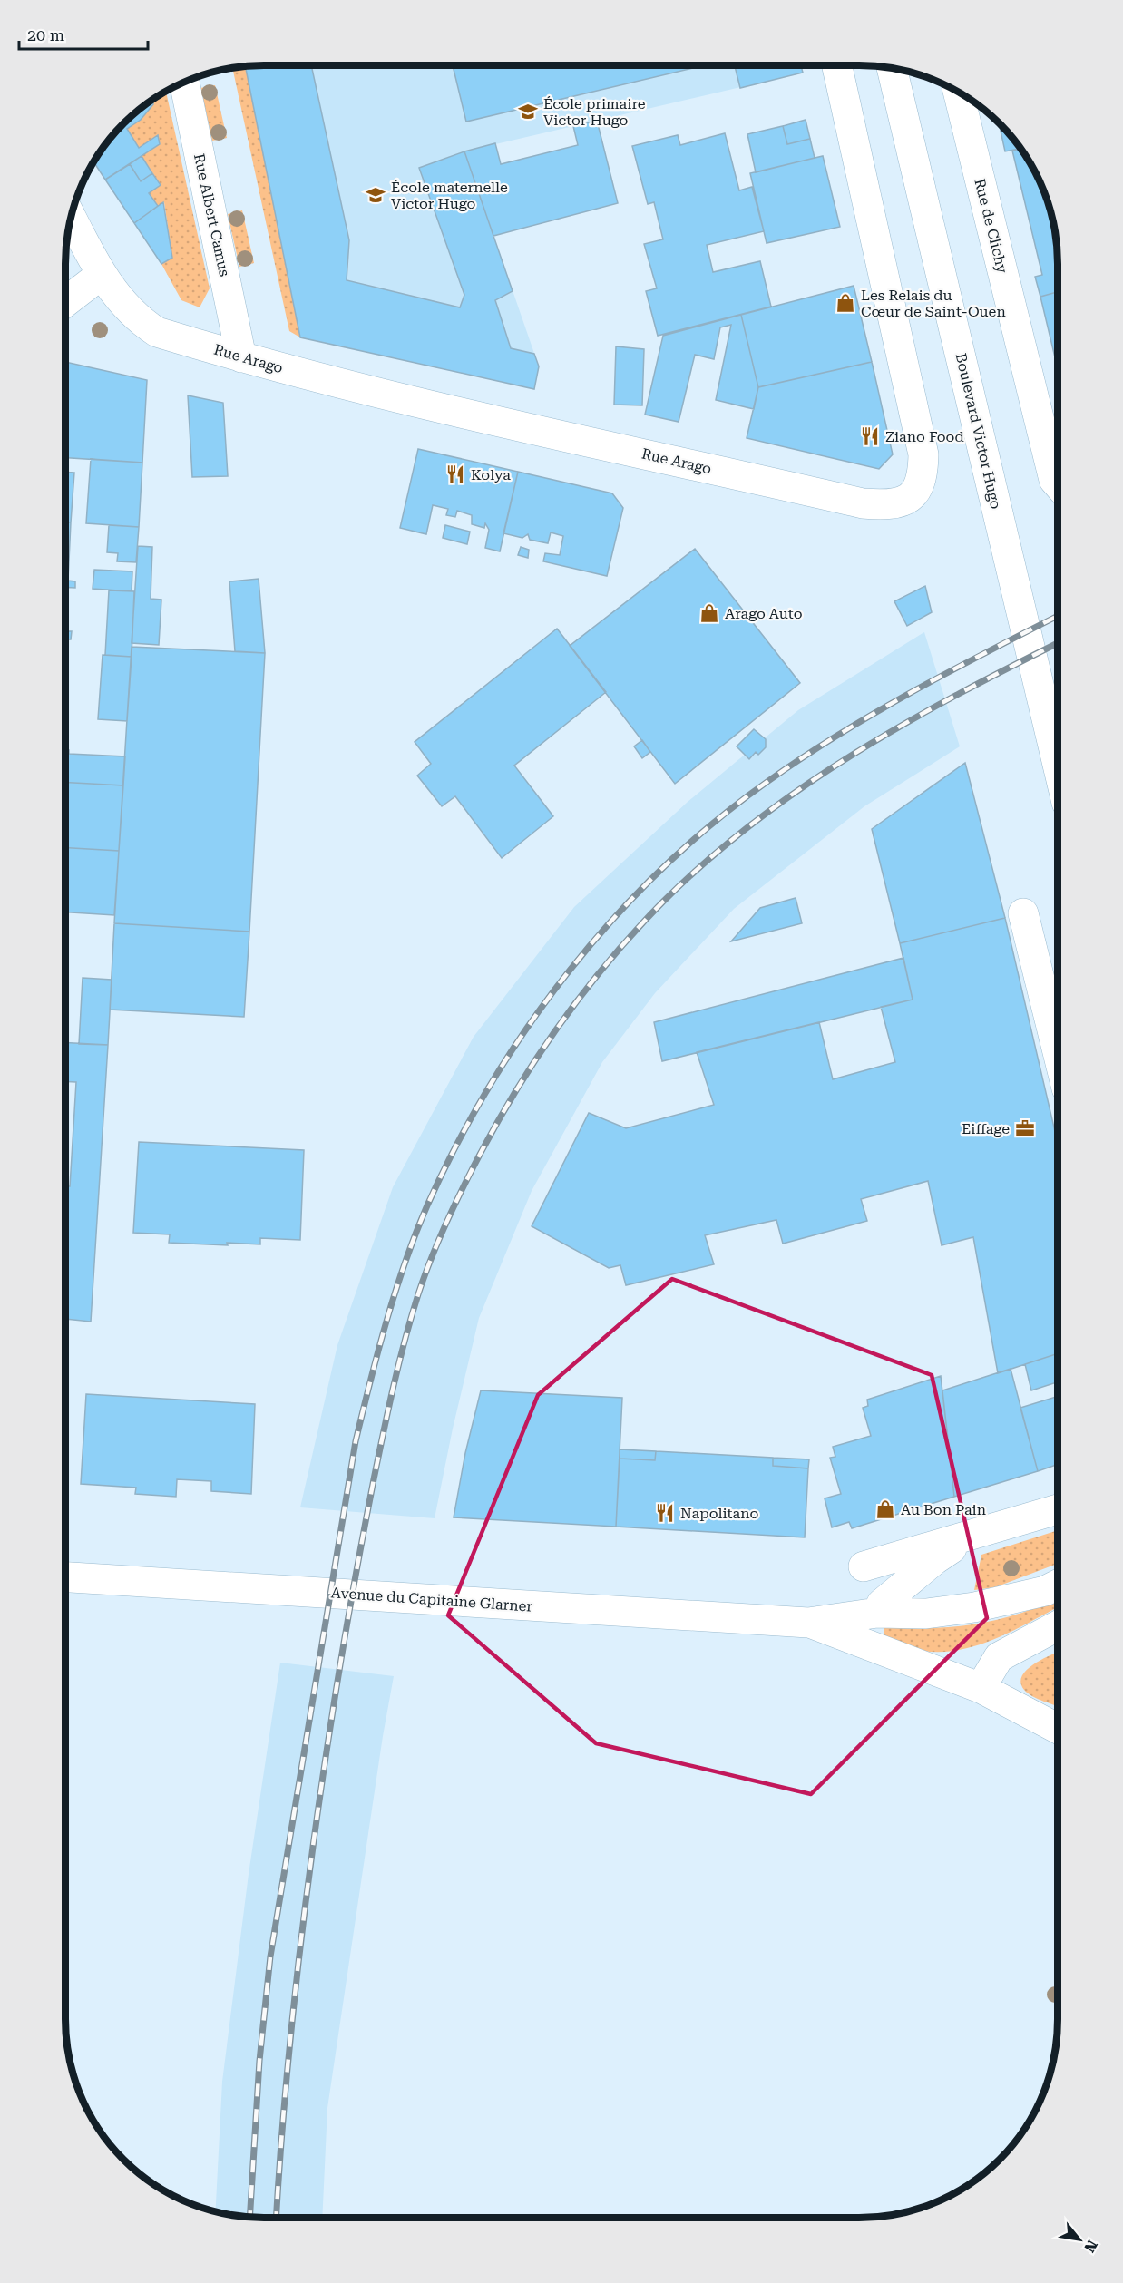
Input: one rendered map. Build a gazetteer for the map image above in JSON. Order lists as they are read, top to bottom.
{
  "streets": {
    "street": [
      "Rue Albert Camus",
      "Rue de Clichy",
      "Rue Arago",
      "Boulevard Victor Hugo",
      "Avenue du Capitaine Glarner"
    ]
  },
  "crossings": [
    ["Rue Albert Camus", "Rue Arago"]
  ],
  "places": {
    "school or university": ["École primaire Victor Hugo", "École maternelle Victor Hugo"],
    "shop": ["Les Relais du Cœur de Saint-Ouen", "Arago Auto", "Au Bon Pain"],
    "restaurant": ["Ziano Food", "Kolya", "Napolitano"],
    "office": ["Eiffage"]
  },
  "scale_bar": "20 m",
  "north": "bottom right"
}
